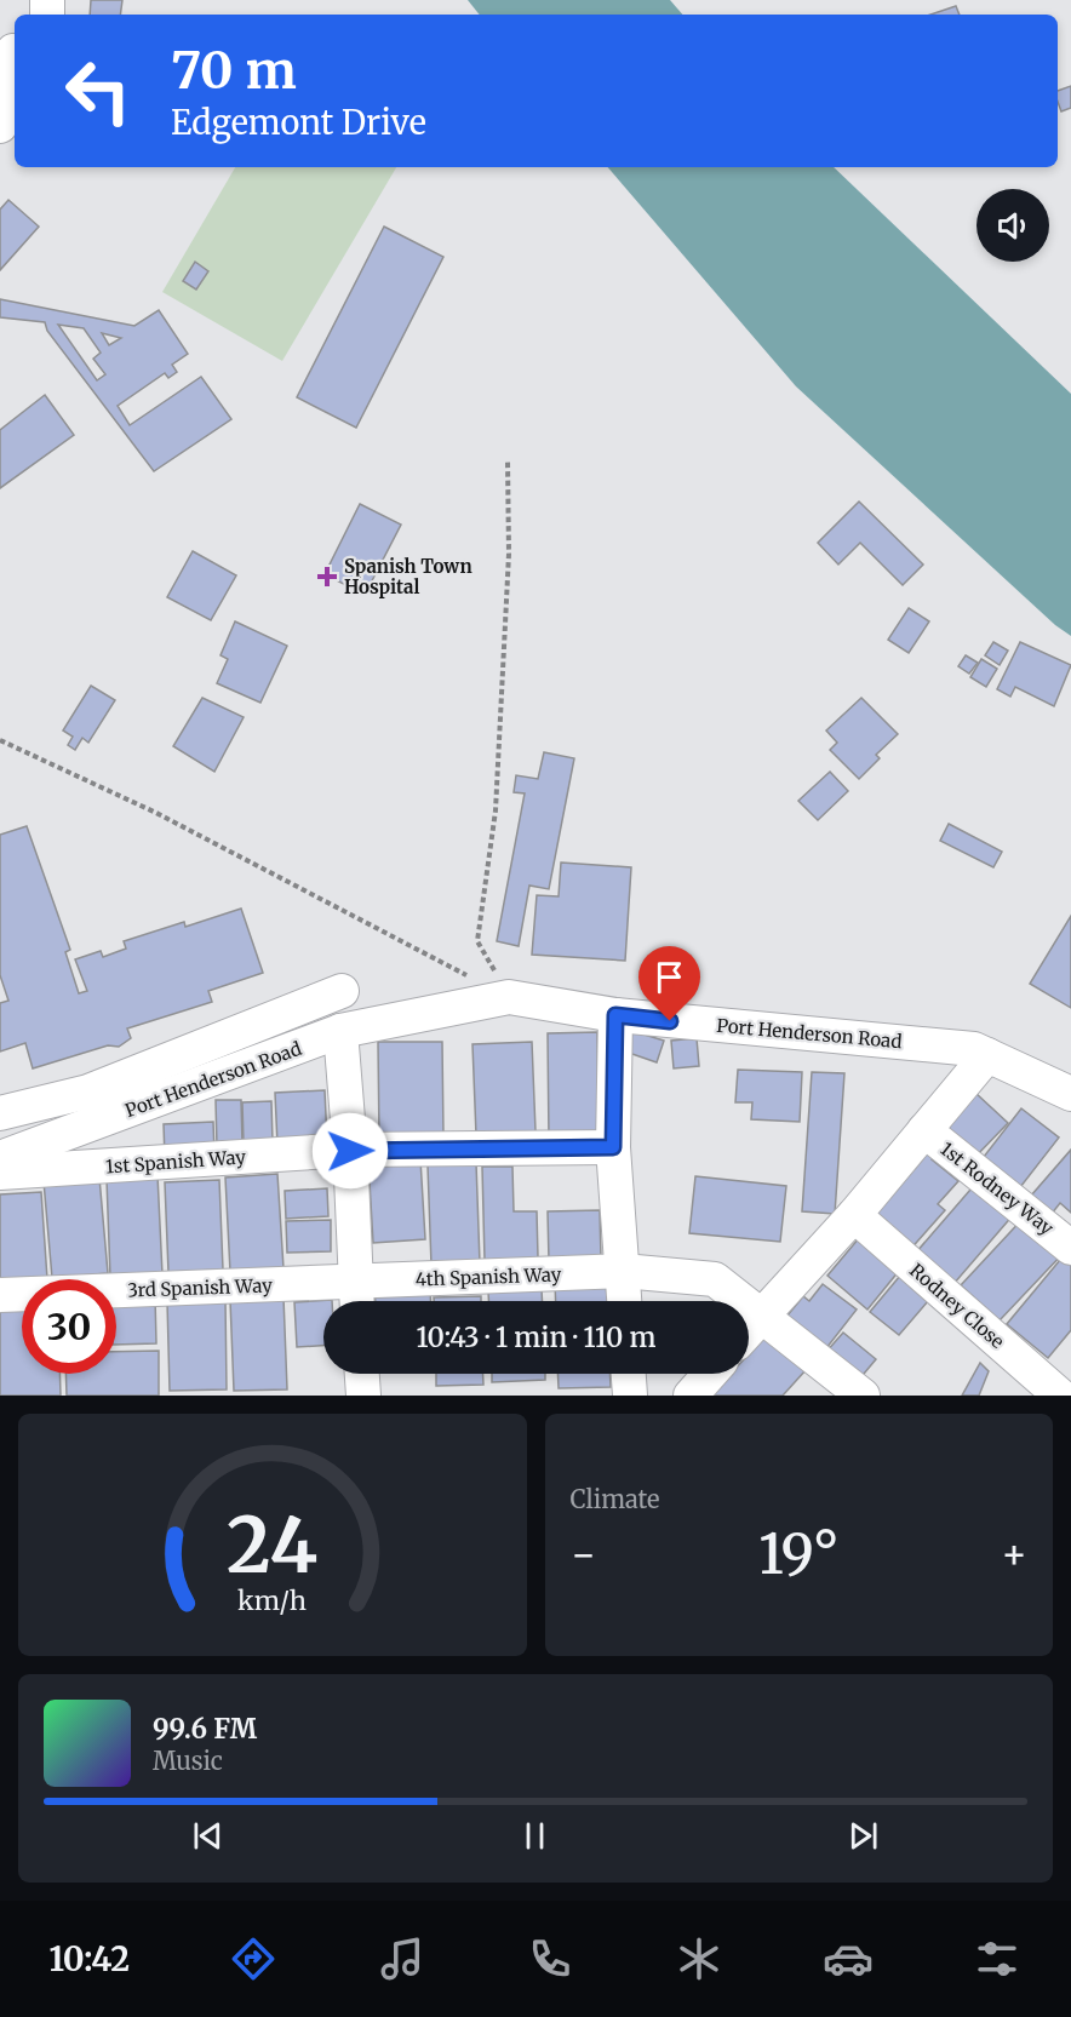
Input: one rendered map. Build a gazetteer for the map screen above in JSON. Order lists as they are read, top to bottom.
{
  "streets": {
    "street": [
      "Port Henderson Road",
      "1st Spanish Way",
      "1st Rodney Way",
      "4th Spanish Way",
      "3rd Spanish Way",
      "Rodney Close"
    ]
  },
  "crossings": [
    ["4th Spanish Way", "3rd Spanish Way"]
  ],
  "places": {
    "health": ["Spanish Town Hospital"]
  },
  "page": {
    "turn": ["70 m", "Edgemont Drive"],
    "limit": "30",
    "trip": "10:43 · 1 min · 110 m",
    "tile": "Climate",
    "heat": ["−", "19°", "+"],
    "song": ["99.6 FM", "Music"],
    "tabs": "10:42",
    "gauge": ["24", "km/h"]
  }
}
